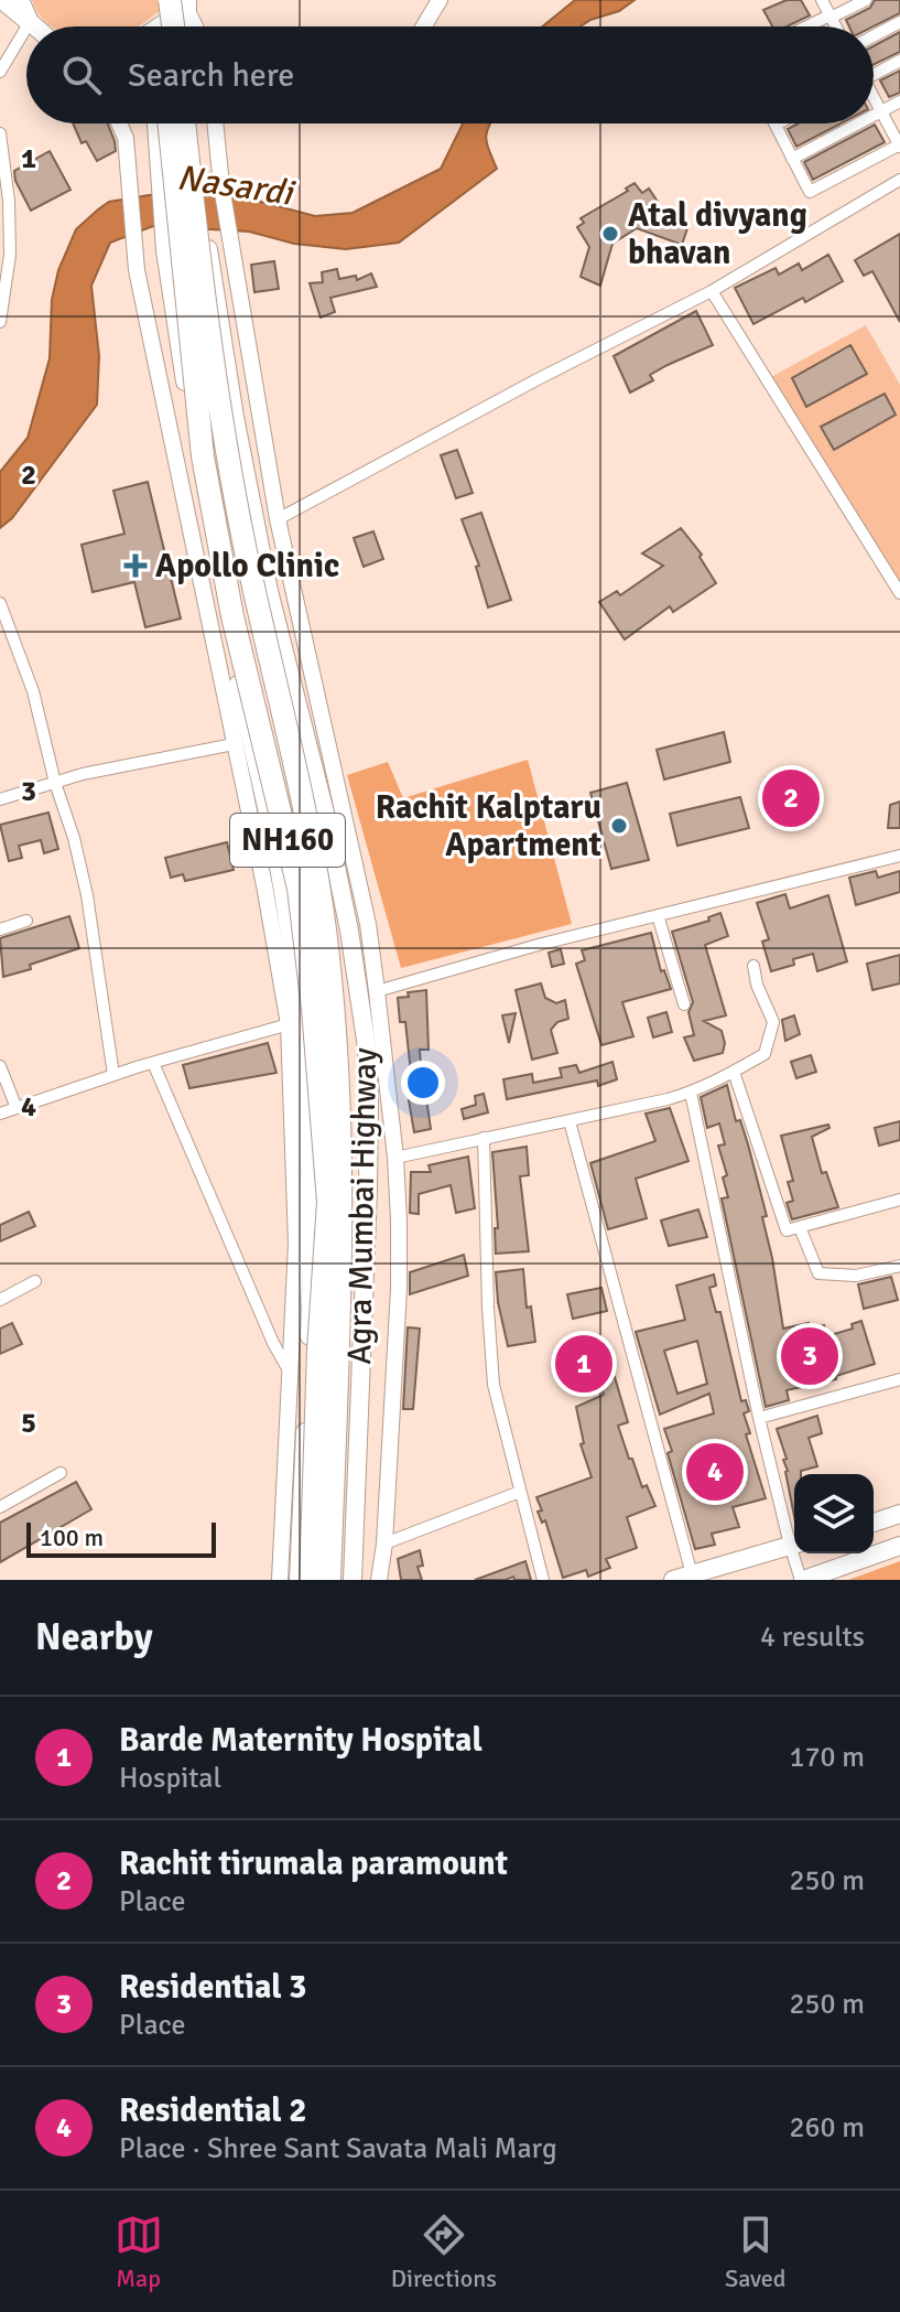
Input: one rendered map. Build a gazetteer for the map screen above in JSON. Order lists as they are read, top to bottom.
{
  "streets": {
    "highway": ["NH160"],
    "main road": ["Agra Mumbai Highway"]
  },
  "water": ["Nasardi"],
  "places": {
    "other": ["Atal divyang bhavan", "Rachit Kalptaru Apartment"],
    "health": ["Apollo Clinic"]
  },
  "scale_bar": "100 m",
  "page": {
    "search": "Search here",
    "pins": [
      "2",
      "3",
      "1",
      "4"
    ],
    "scale": "100 m",
    "heading": ["Nearby", "4 results"],
    "list": [
      {
        "mark": "1",
        "name": "Barde Maternity Hospital",
        "note": "Hospital",
        "value": "170 m"
      },
      {
        "mark": "2",
        "name": "Rachit tirumala paramount",
        "note": "Place",
        "value": "250 m"
      },
      {
        "mark": "3",
        "name": "Residential 3",
        "note": "Place",
        "value": "250 m"
      },
      {
        "mark": "4",
        "name": "Residential 2",
        "note": "Place · Shree Sant Savata Mali Marg",
        "value": "260 m"
      }
    ],
    "nav": ["Map", "Directions", "Saved"]
  },
  "grid": {
    "rows": [
      "1",
      "2",
      "3",
      "4",
      "5"
    ]
  }
}
